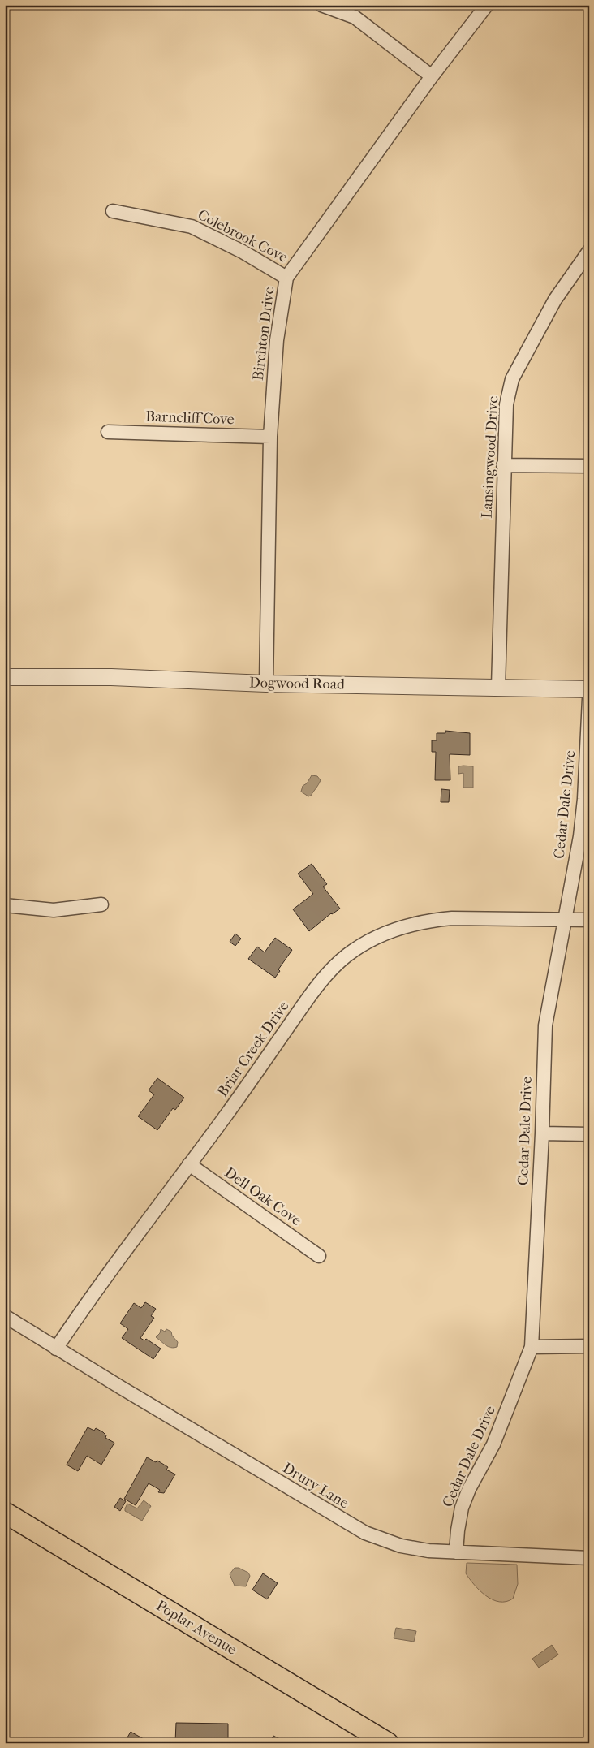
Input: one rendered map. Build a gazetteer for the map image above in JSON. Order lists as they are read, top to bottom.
{
  "streets": {
    "main road": ["Poplar Avenue"],
    "street": [
      "Colebrook Cove",
      "Birchton Drive",
      "Barncliff Cove",
      "Lansingwood Drive",
      "Dogwood Road",
      "Cedar Dale Drive",
      "Briar Creek Drive",
      "Dell Oak Cove",
      "Drury Lane"
    ]
  },
  "crossings": [
    ["Colebrook Cove", "Birchton Drive"],
    ["Birchton Drive", "Barncliff Cove"],
    ["Birchton Drive", "Dogwood Road"],
    ["Lansingwood Drive", "Dogwood Road"],
    ["Cedar Dale Drive", "Briar Creek Drive"],
    ["Cedar Dale Drive", "Drury Lane"],
    ["Briar Creek Drive", "Dell Oak Cove"],
    ["Briar Creek Drive", "Drury Lane"]
  ]
}
